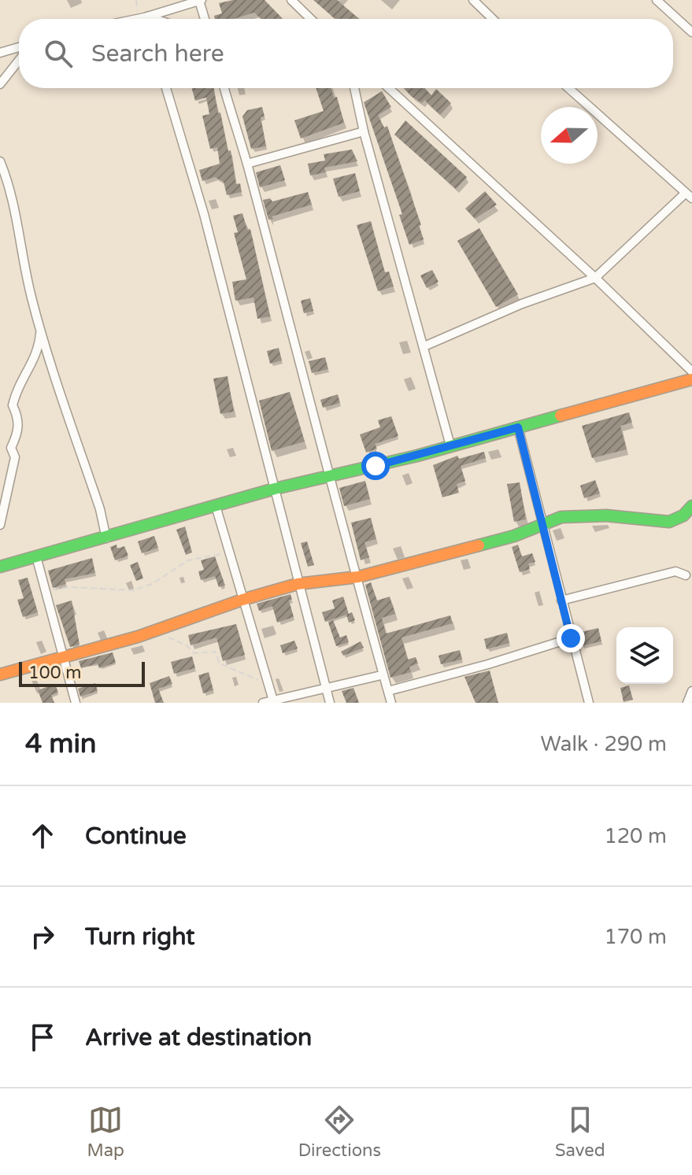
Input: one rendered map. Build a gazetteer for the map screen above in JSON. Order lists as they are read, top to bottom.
{
  "scale_bar": "100 m",
  "north": "left",
  "page": {
    "search": "Search here",
    "scale": "100 m",
    "heading": ["4 min", "Walk · 290 m"],
    "list": [
      ["Continue", "120 m"],
      ["Turn right", "170 m"],
      "Arrive at destination"
    ],
    "nav": ["Map", "Directions", "Saved"]
  }
}
